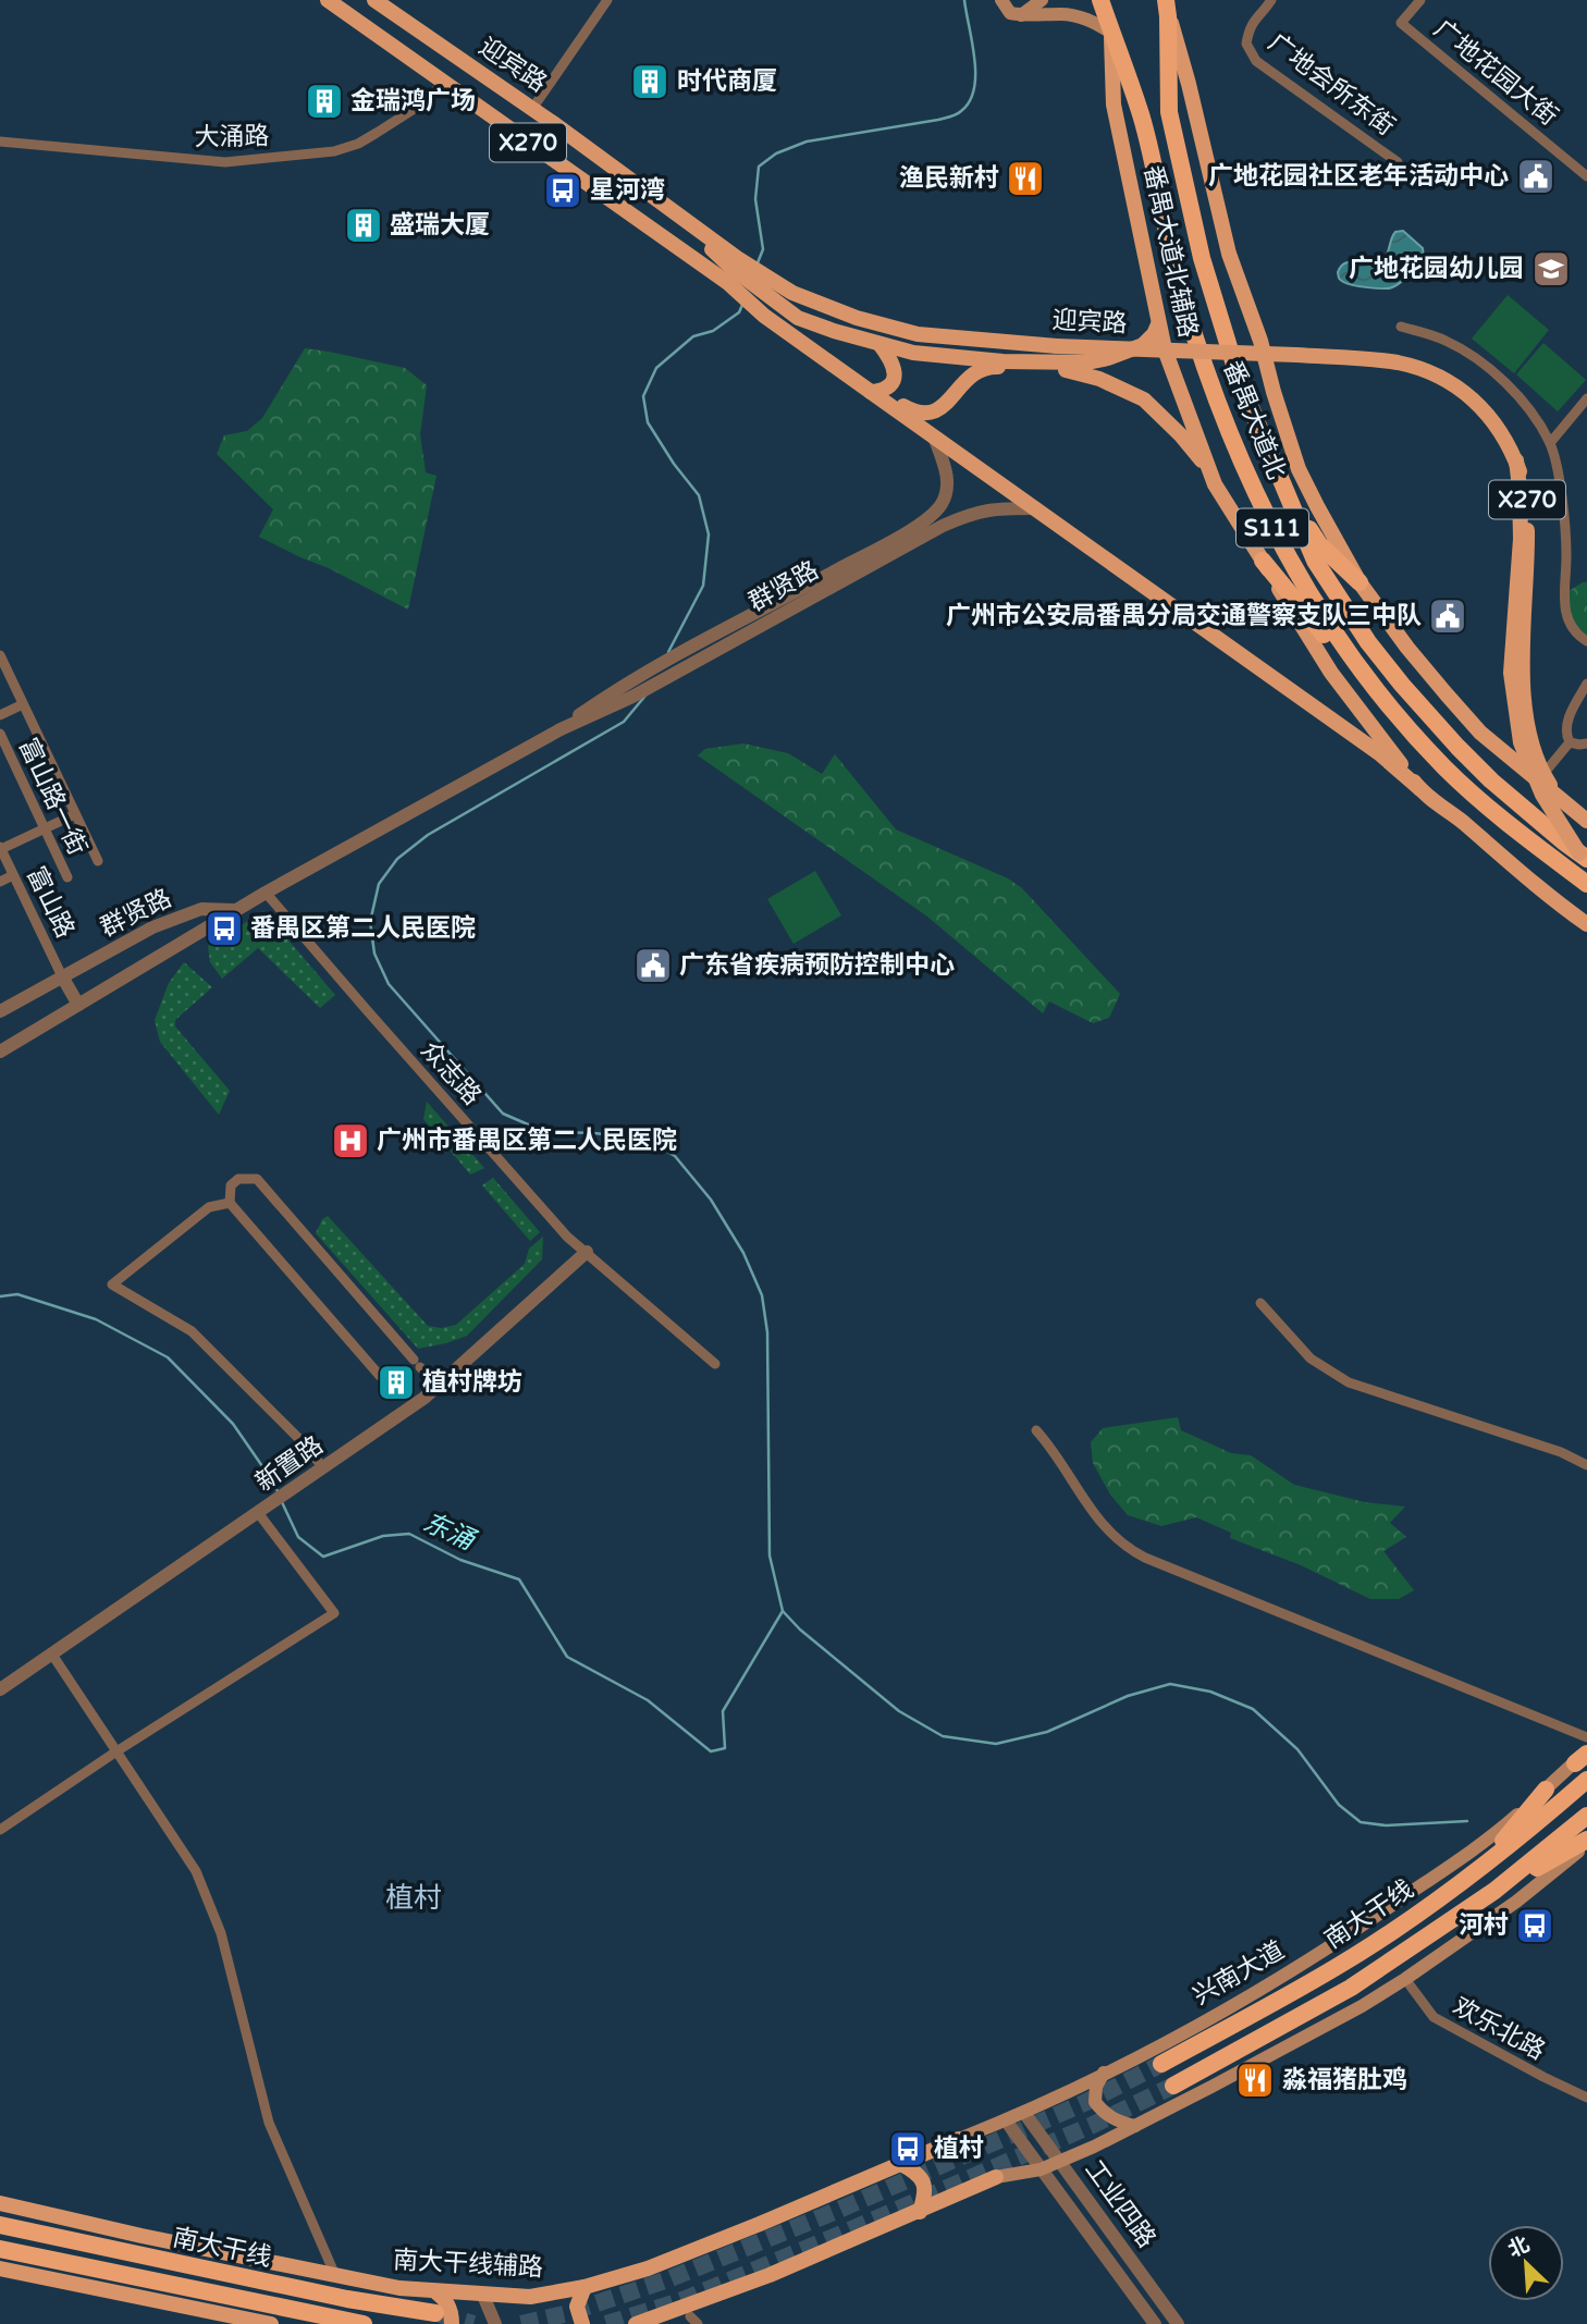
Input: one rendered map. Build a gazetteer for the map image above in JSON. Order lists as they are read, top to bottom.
{
  "streets": {
    "highway": ["番禺大道北", "S111", "南大干线"],
    "main road": [
      "迎宾路",
      "X270",
      "番禺大道北辅路",
      "兴南大道",
      "南大干线辅路"
    ],
    "street": [
      "广地花园大街",
      "广地会所东街",
      "大涌路",
      "群贤路",
      "富山路一街",
      "富山路",
      "众志路",
      "新置路",
      "欢乐北路",
      "工业四路"
    ]
  },
  "crossings": [
    ["迎宾路", "大涌路"],
    ["迎宾路", "番禺大道北辅路"],
    ["迎宾路", "群贤路"],
    ["番禺大道北辅路", "番禺大道北"],
    ["群贤路", "富山路"],
    ["群贤路", "众志路"],
    ["众志路", "新置路"],
    ["兴南大道", "工业四路"],
    ["兴南大道", "南大干线辅路"]
  ],
  "districts": ["植村"],
  "water": ["东涌"],
  "places": {
    "building": [
      "时代商厦",
      "金瑞鸿广场",
      "盛瑞大厦",
      "植村牌坊"
    ],
    "public building": ["广地花园社区老年活动中心", "广州市公安局番禺分局交通警察支队三中队", "广东省疾病预防控制中心"],
    "restaurant": ["渔民新村", "淼福猪肚鸡"],
    "bus stop": [
      "星河湾",
      "番禺区第二人民医院",
      "河村",
      "植村"
    ],
    "school or university": ["广地花园幼儿园"],
    "hospital": ["广州市番禺区第二人民医院"]
  },
  "north": "top left"
}
